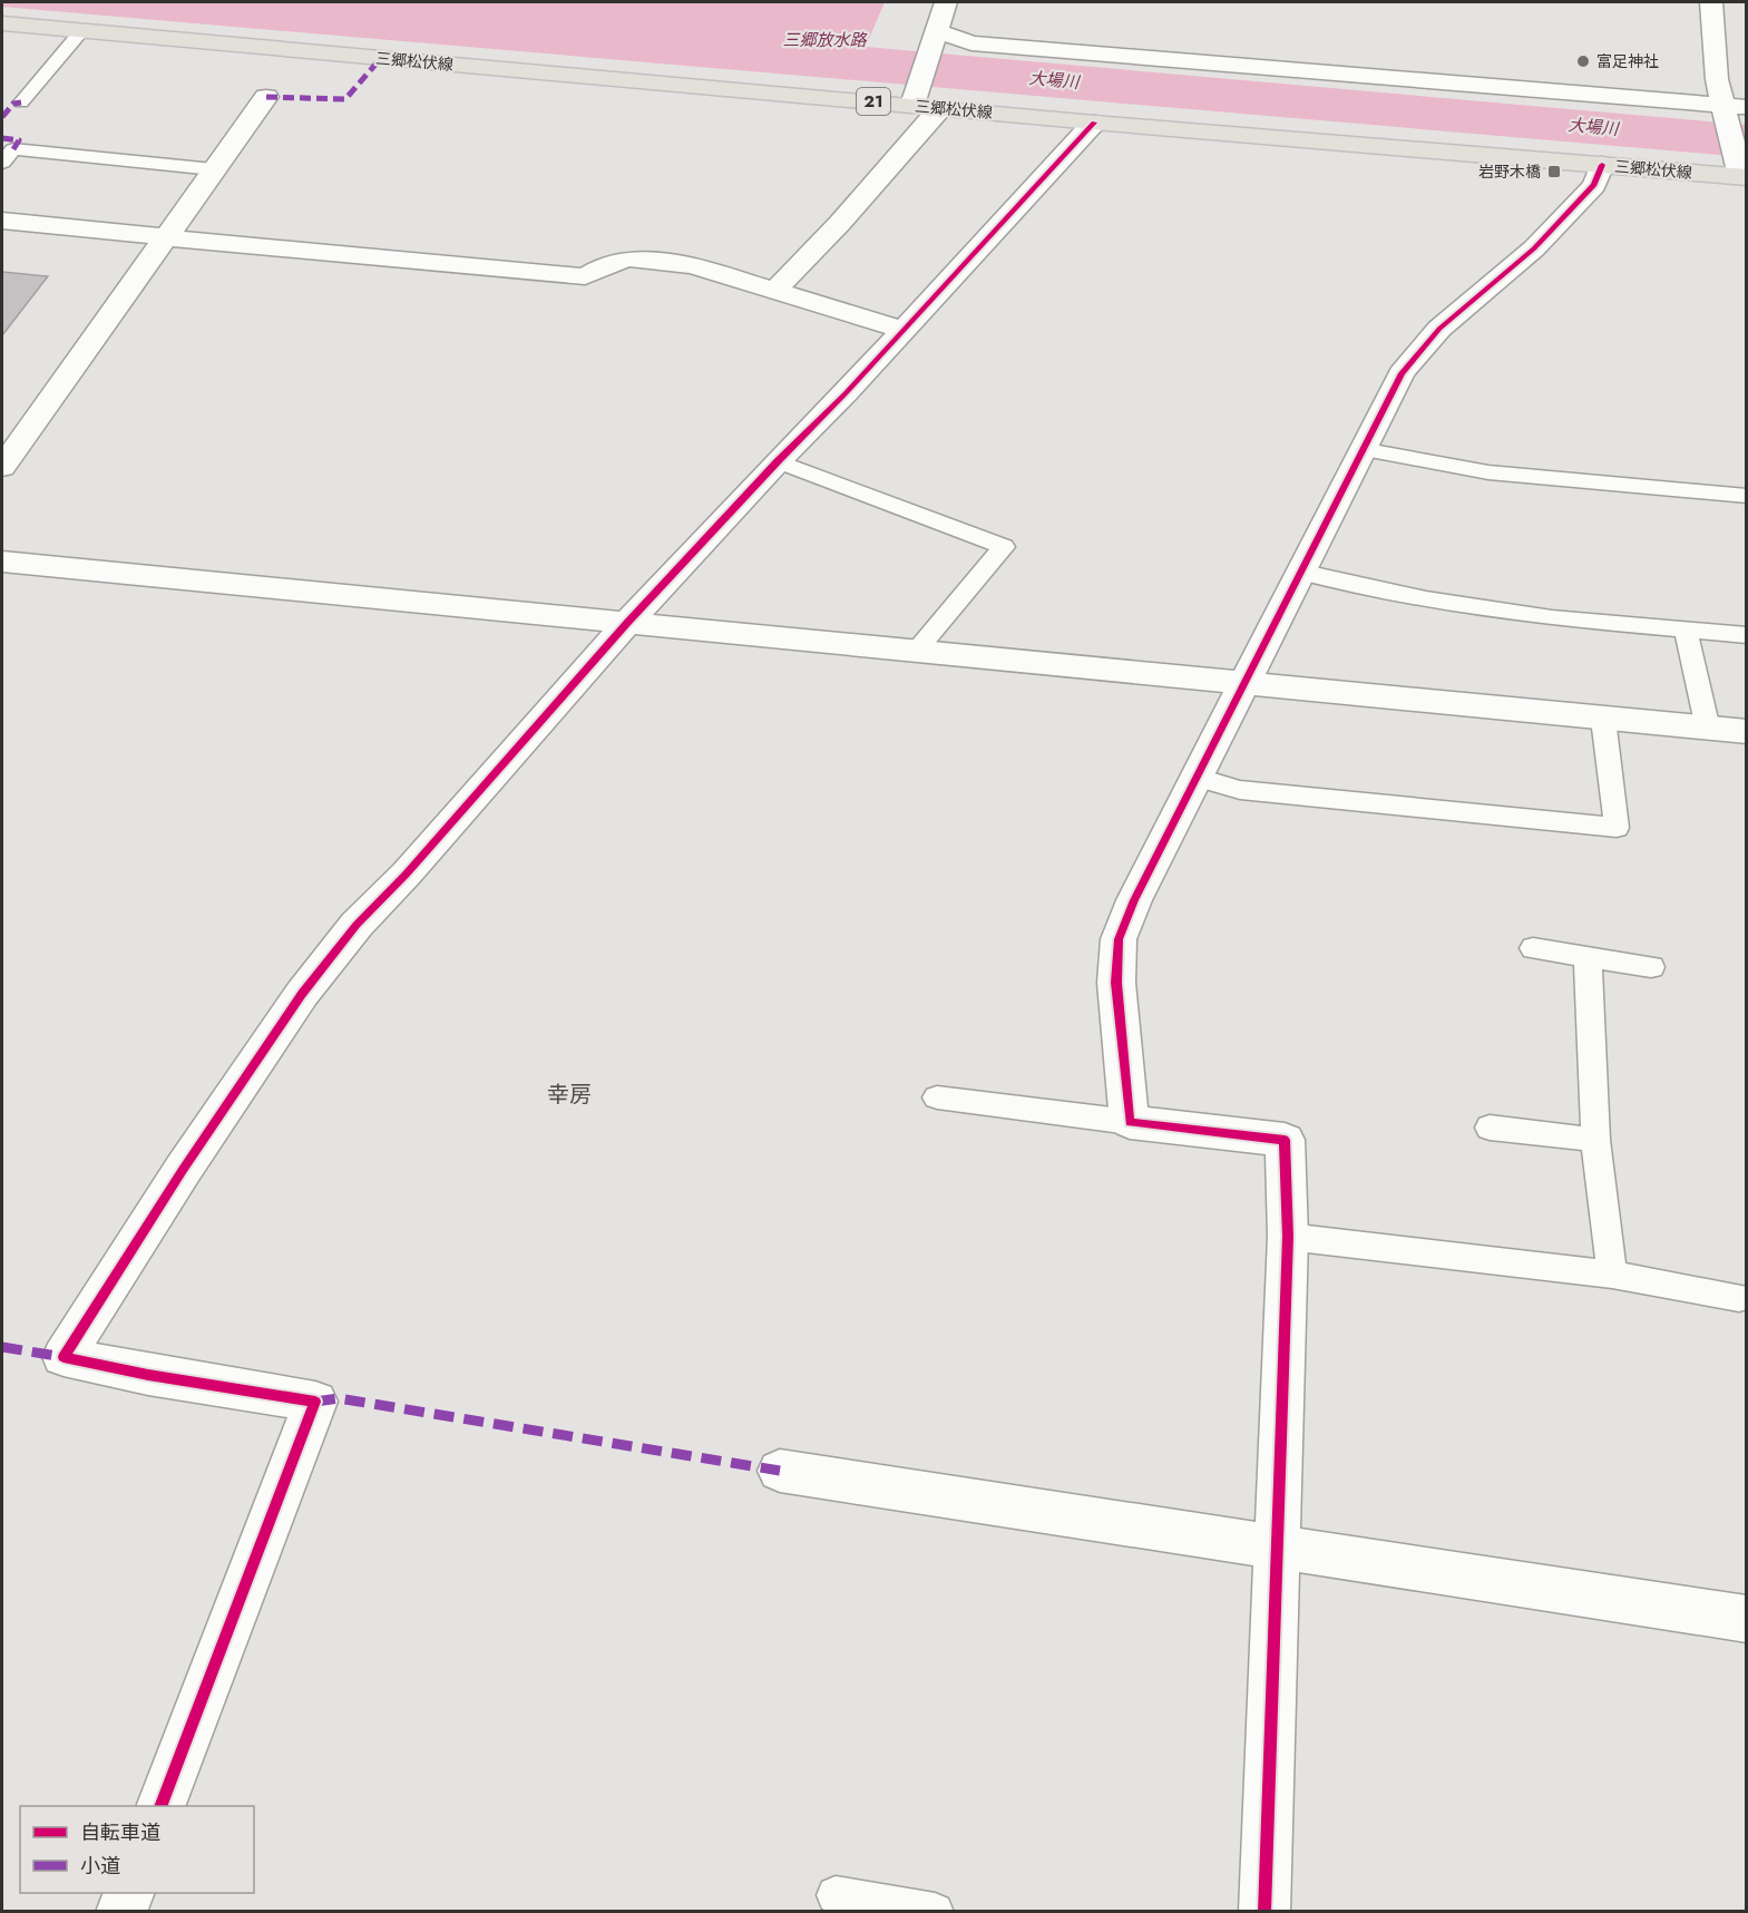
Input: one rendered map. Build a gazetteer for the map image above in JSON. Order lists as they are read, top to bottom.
{
  "streets": {
    "main road": ["三郷松伏線", "21"]
  },
  "districts": ["幸房"],
  "water": ["三郷放水路", "大場川"],
  "places": {
    "other": ["富足神社"],
    "transit": ["岩野木橋"]
  },
  "legend": ["自転車道", "小道"]
}
